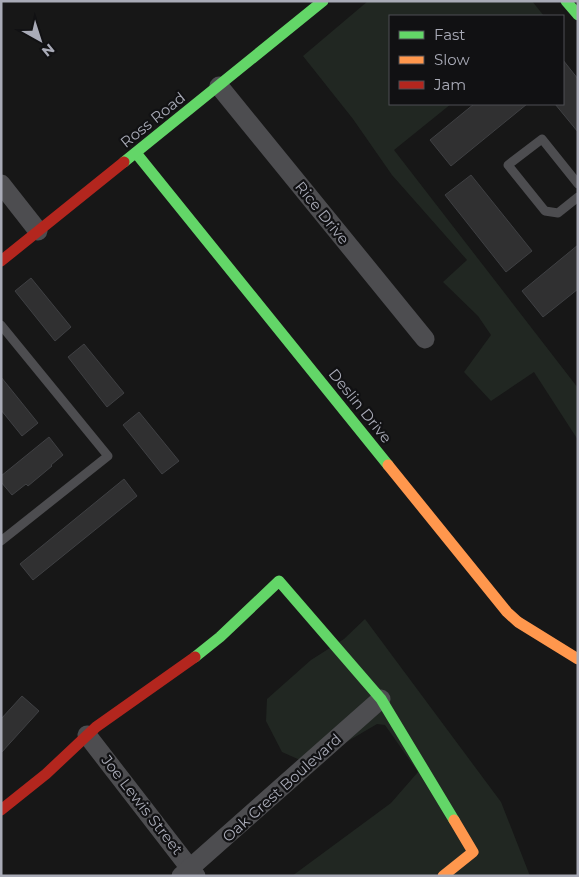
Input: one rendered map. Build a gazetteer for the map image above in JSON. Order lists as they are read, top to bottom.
{
  "streets": {
    "street": [
      "Ross Road",
      "Rice Drive",
      "Deslin Drive",
      "Oak Crest Boulevard",
      "Joe Lewis Street"
    ]
  },
  "crossings": [
    ["Ross Road", "Rice Drive"],
    ["Ross Road", "Deslin Drive"],
    ["Oak Crest Boulevard", "Joe Lewis Street"]
  ],
  "legend": ["Fast", "Slow", "Jam"],
  "north": "bottom right"
}
